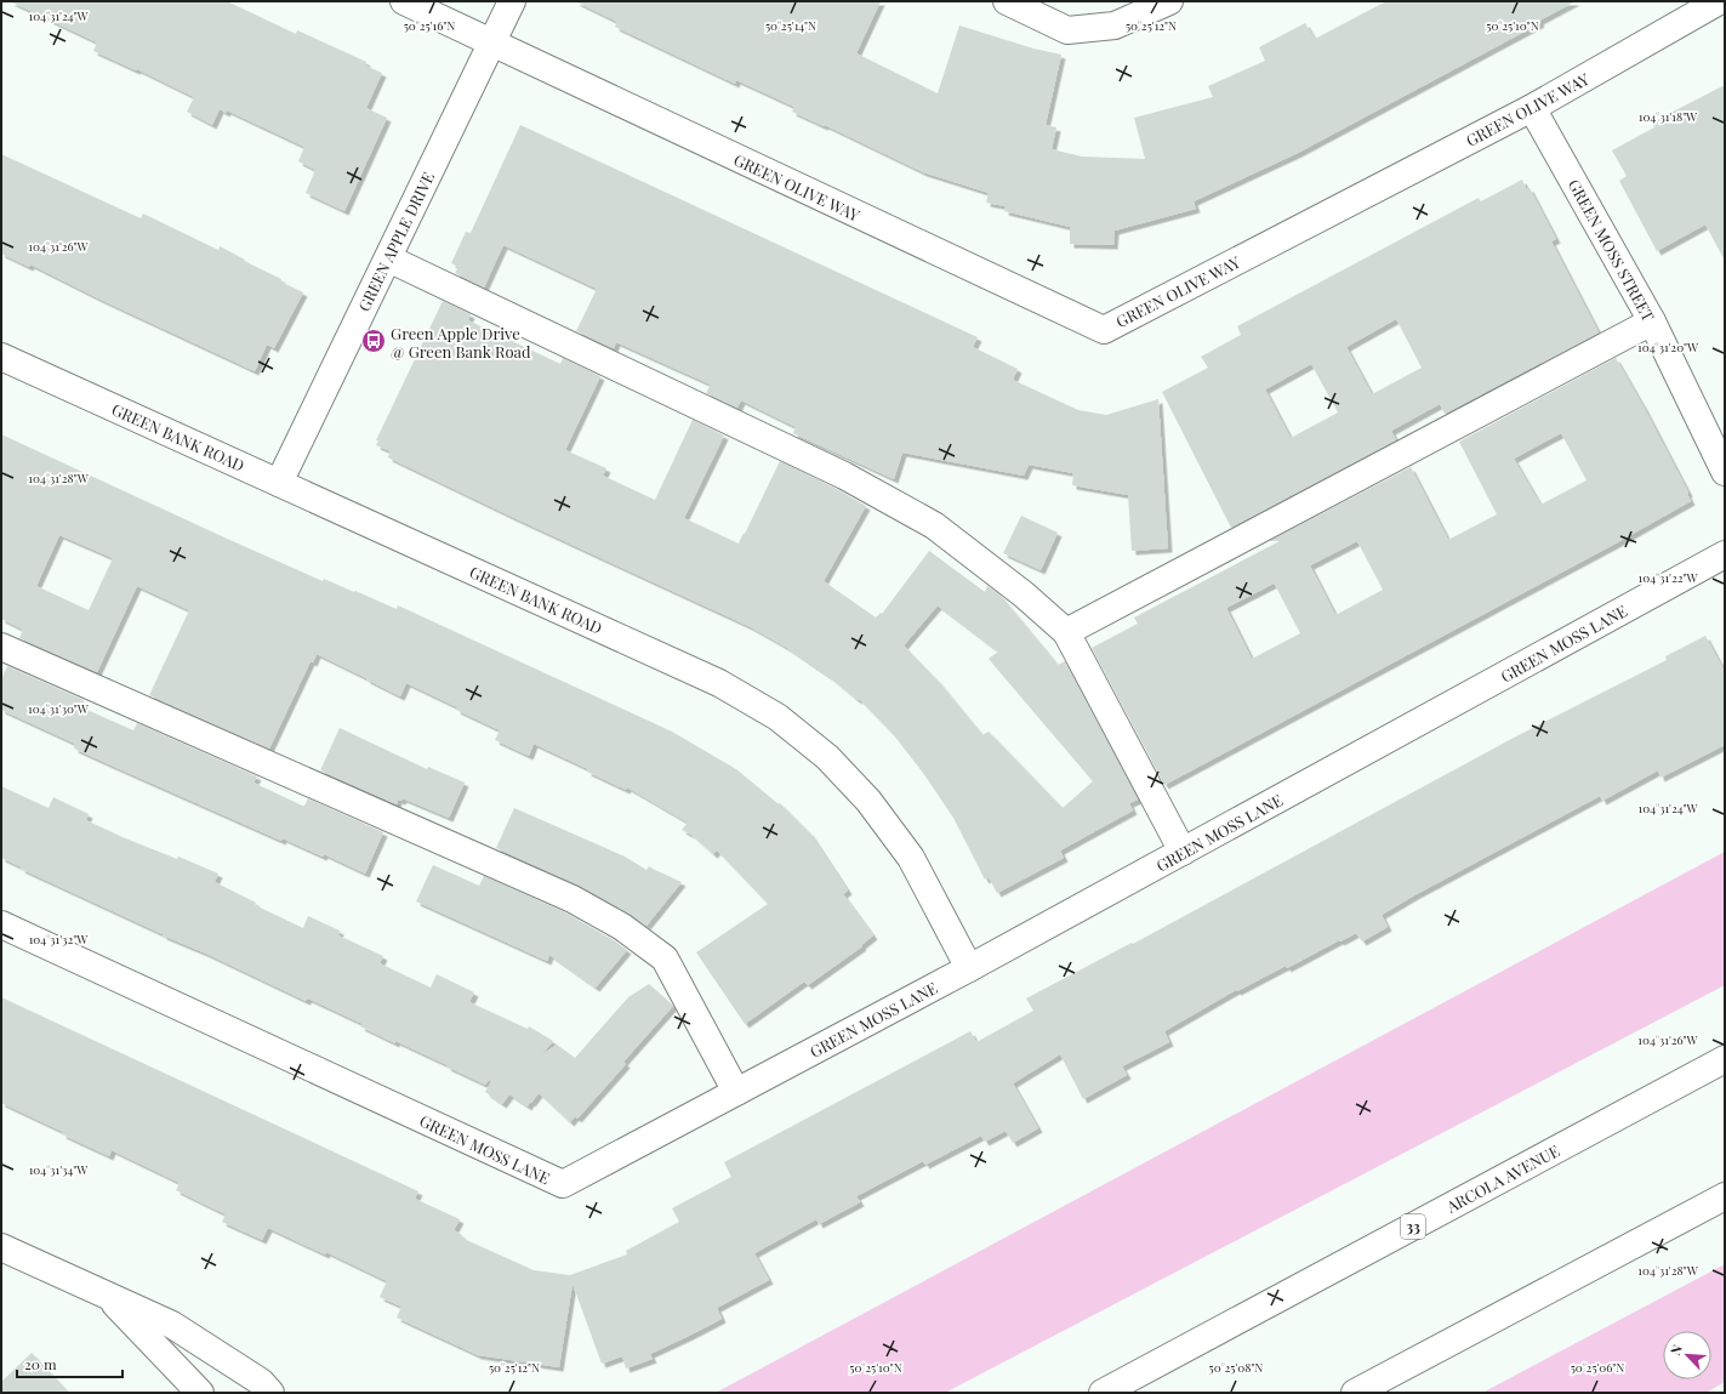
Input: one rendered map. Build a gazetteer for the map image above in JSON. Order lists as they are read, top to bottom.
{
  "streets": {
    "street": [
      "GREEN OLIVE WAY",
      "GREEN APPLE DRIVE",
      "GREEN MOSS STREET",
      "GREEN BANK ROAD",
      "GREEN MOSS LANE",
      "ARCOLA AVENUE",
      "33"
    ]
  },
  "crossings": [
    ["GREEN OLIVE WAY", "GREEN APPLE DRIVE"],
    ["GREEN OLIVE WAY", "GREEN MOSS STREET"],
    ["GREEN APPLE DRIVE", "GREEN BANK ROAD"],
    ["GREEN BANK ROAD", "GREEN MOSS LANE"]
  ],
  "places": {
    "bus stop": ["Green Apple Drive @ Green Bank Road"]
  },
  "scale_bar": "20 m",
  "north": "top left",
  "coordinates": [
    "104°31'24\"W",
    "50°25'16\"N",
    "50°25'14\"N",
    "50°25'12\"N",
    "50°25'10\"N",
    "104°31'18\"W",
    "104°31'26\"W",
    "104°31'20\"W",
    "104°31'28\"W",
    "104°31'22\"W",
    "104°31'30\"W",
    "104°31'32\"W",
    "104°31'34\"W",
    "50°25'08\"N",
    "50°25'06\"N"
  ]
}
